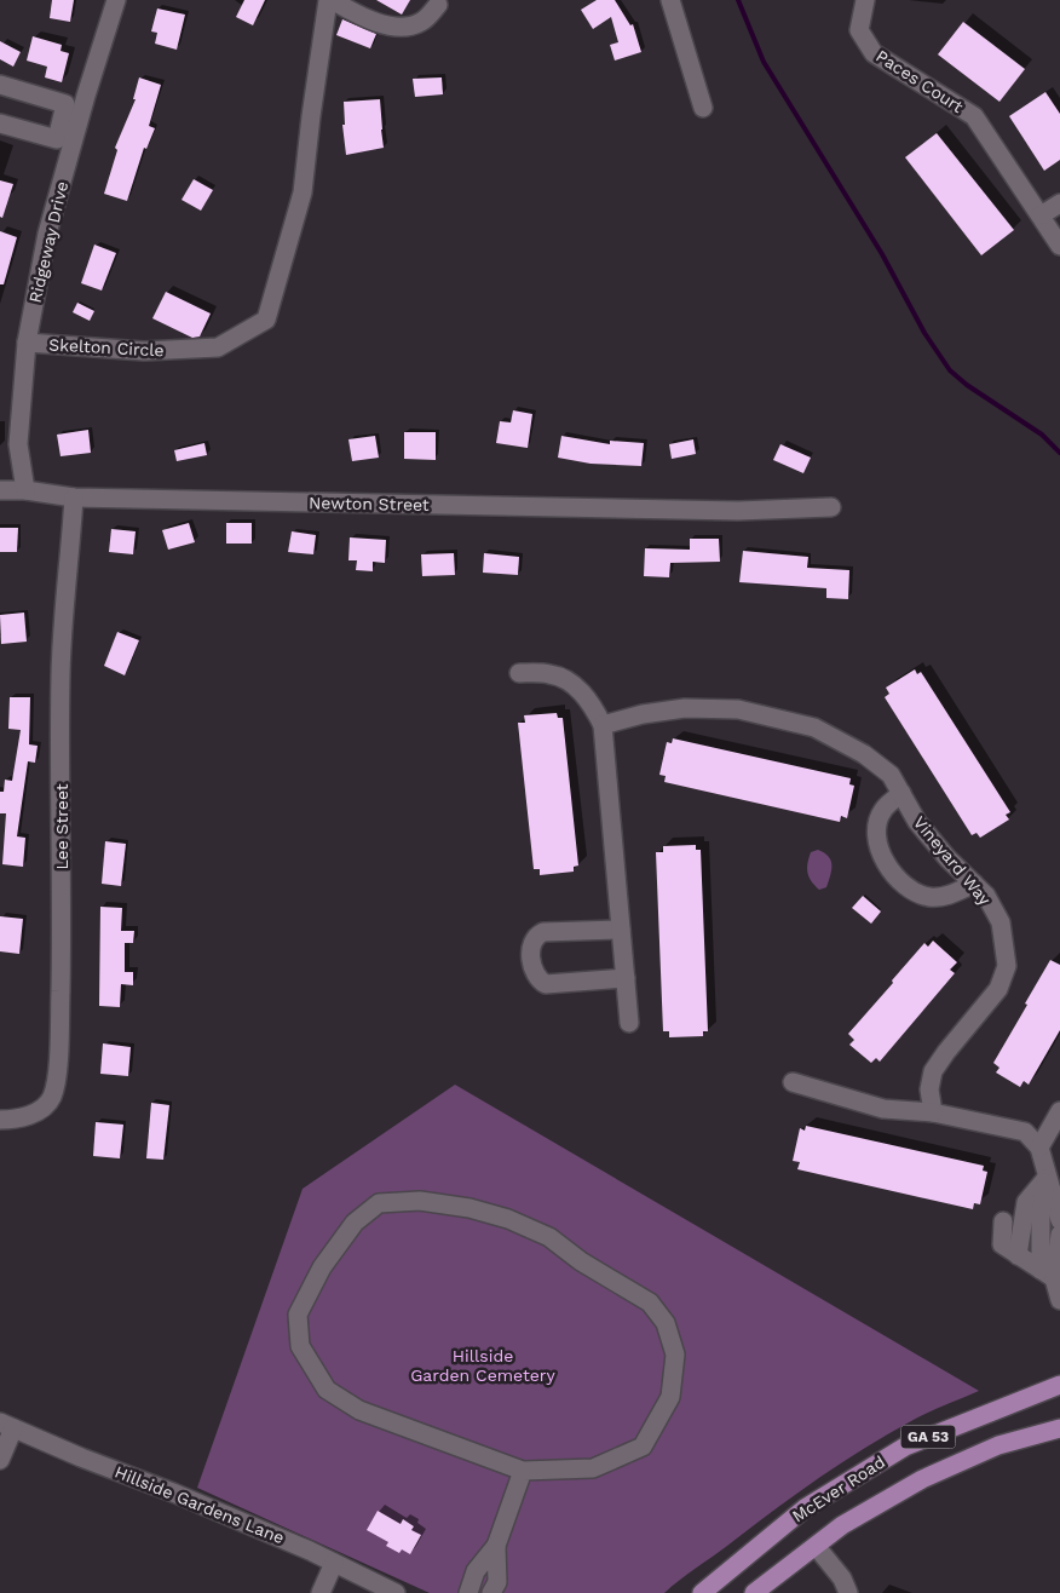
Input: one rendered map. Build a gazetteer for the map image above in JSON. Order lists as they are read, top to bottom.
{
  "streets": {
    "main road": ["GA 53", "McEver Road"],
    "street": [
      "Paces Court",
      "Ridgeway Drive",
      "Skelton Circle",
      "Newton Street",
      "Lee Street",
      "Vineyard Way",
      "Hillside Gardens Lane"
    ]
  },
  "crossings": [
    ["Ridgeway Drive", "Skelton Circle"],
    ["Ridgeway Drive", "Newton Street"],
    ["Newton Street", "Lee Street"]
  ],
  "parks": ["Hillside Garden Cemetery"]
}
